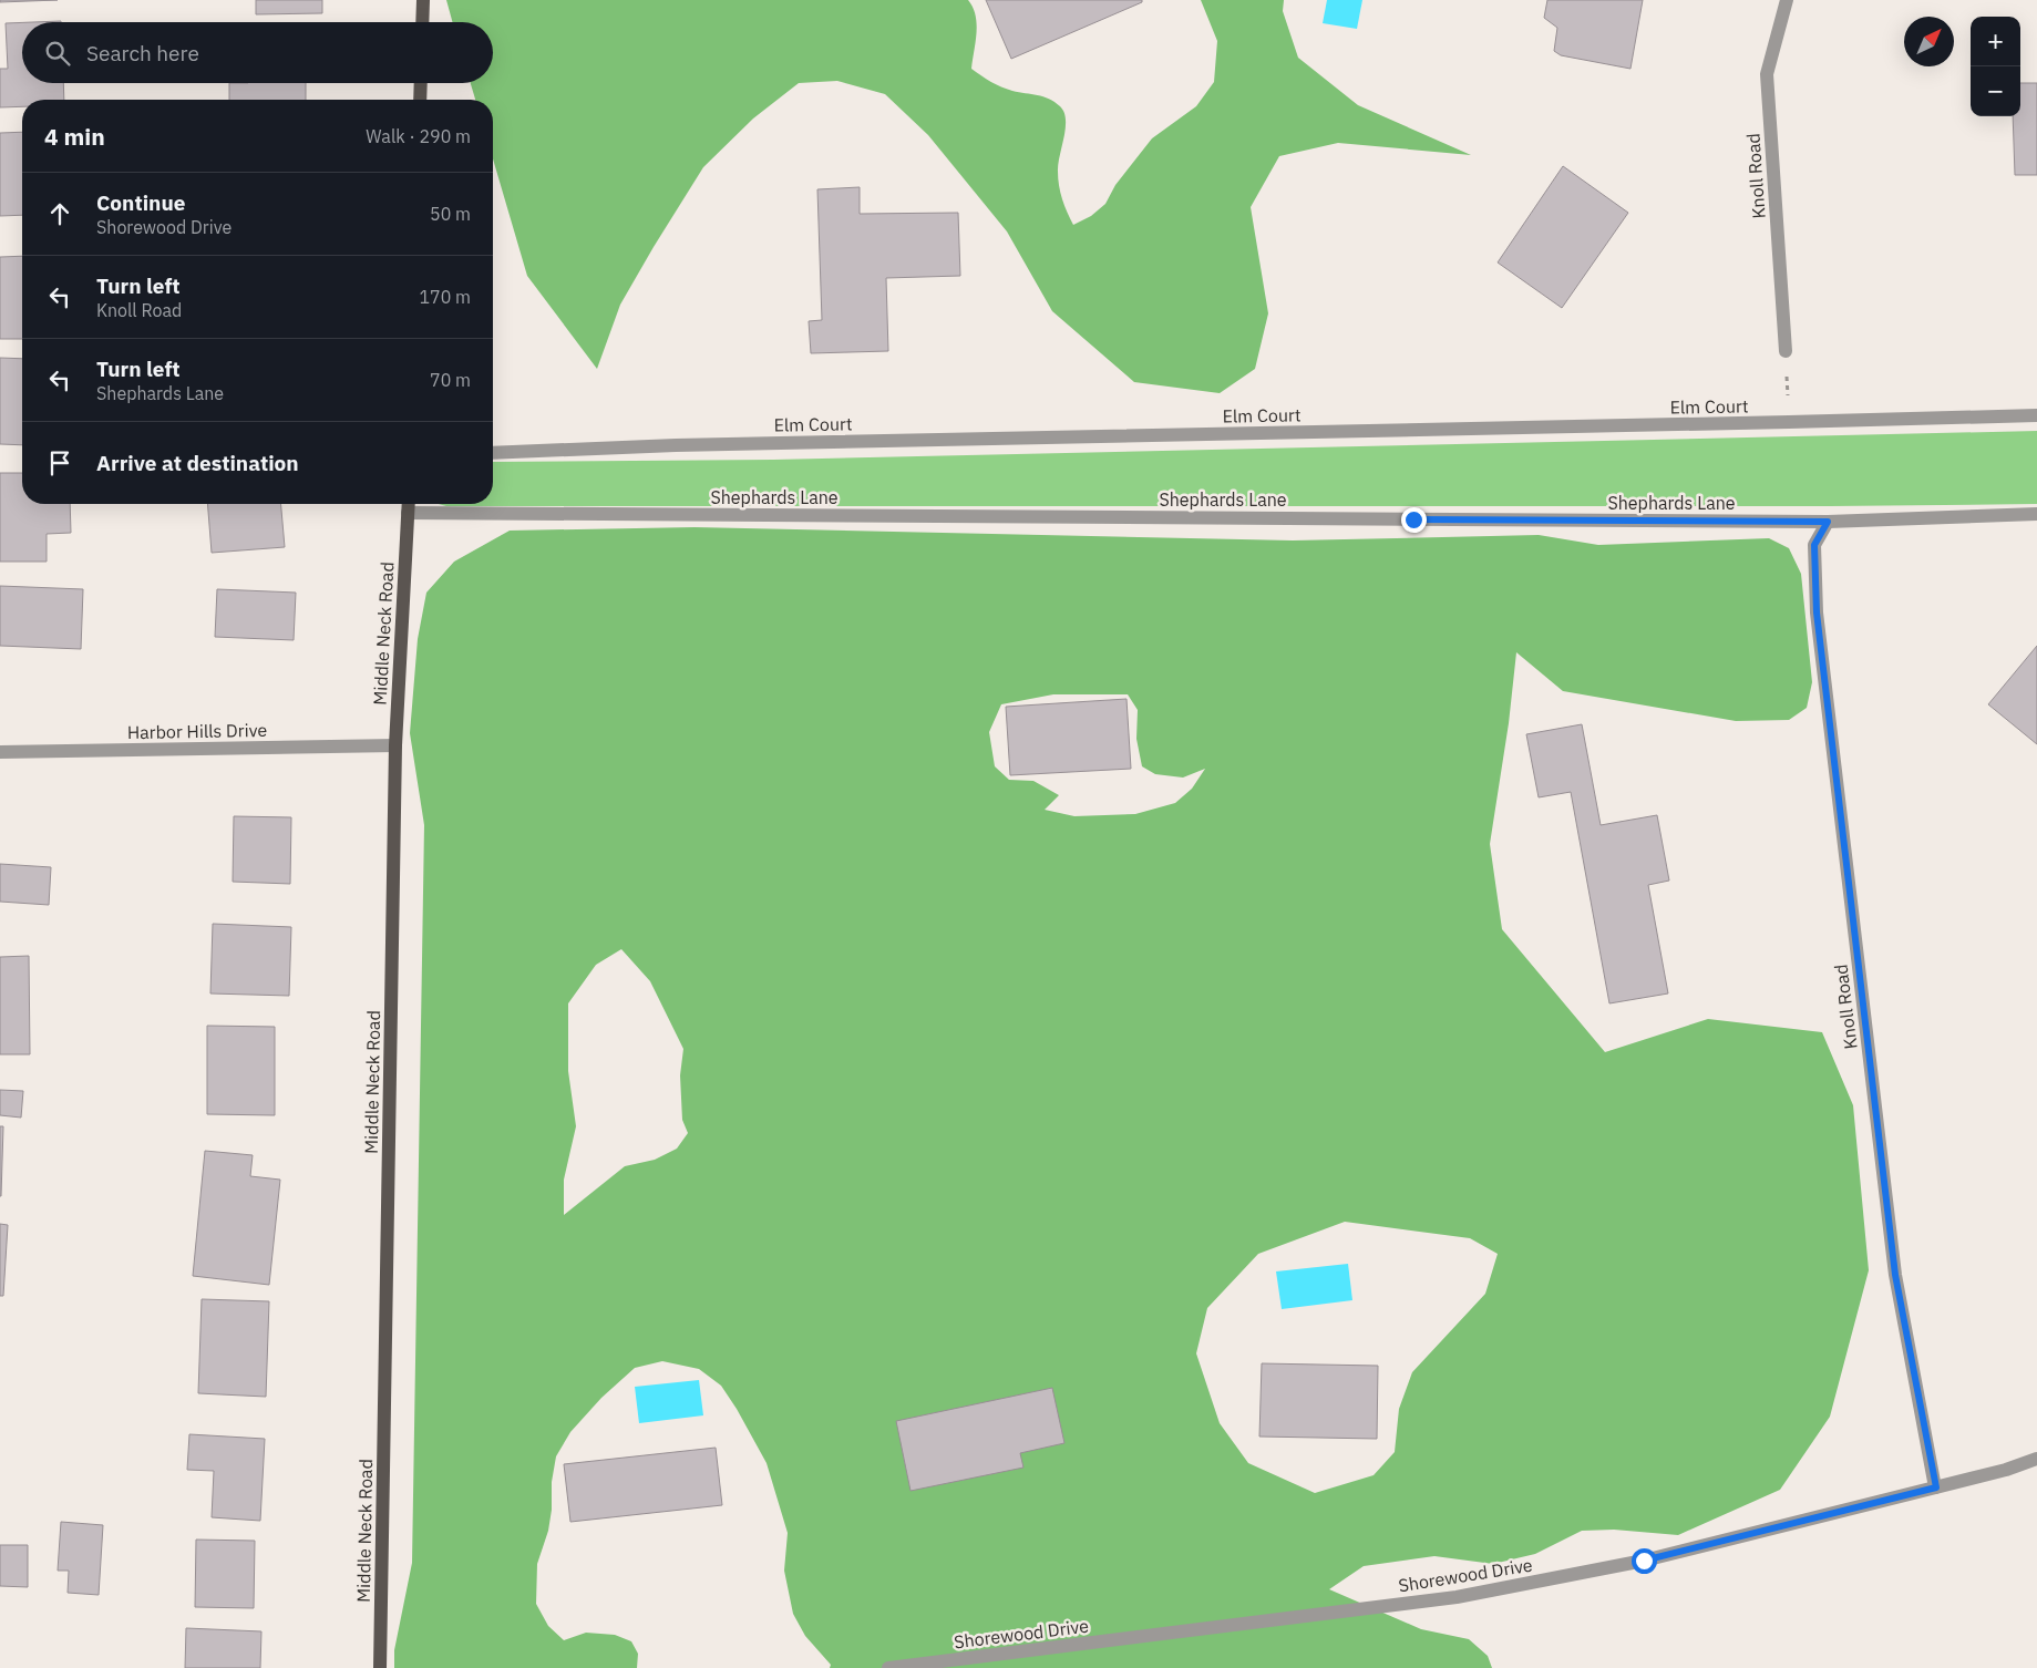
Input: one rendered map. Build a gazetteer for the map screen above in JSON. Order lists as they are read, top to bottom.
{
  "streets": {
    "main road": ["Middle Neck Road"],
    "street": [
      "Knoll Road",
      "Elm Court",
      "Shephards Lane",
      "Harbor Hills Drive",
      "Shorewood Drive"
    ]
  },
  "crossings": [
    ["Knoll Road", "Shephards Lane"],
    ["Knoll Road", "Shorewood Drive"],
    ["Shephards Lane", "Middle Neck Road"],
    ["Middle Neck Road", "Harbor Hills Drive"]
  ],
  "north": "top right",
  "page": {
    "map_buttons": ["+", "−"],
    "search": "Search here",
    "heading": ["4 min", "Walk · 290 m"],
    "list": [
      ["Continue", "Shorewood Drive", "50 m"],
      ["Turn left", "Knoll Road", "170 m"],
      ["Turn left", "Shephards Lane", "70 m"],
      "Arrive at destination"
    ]
  }
}
